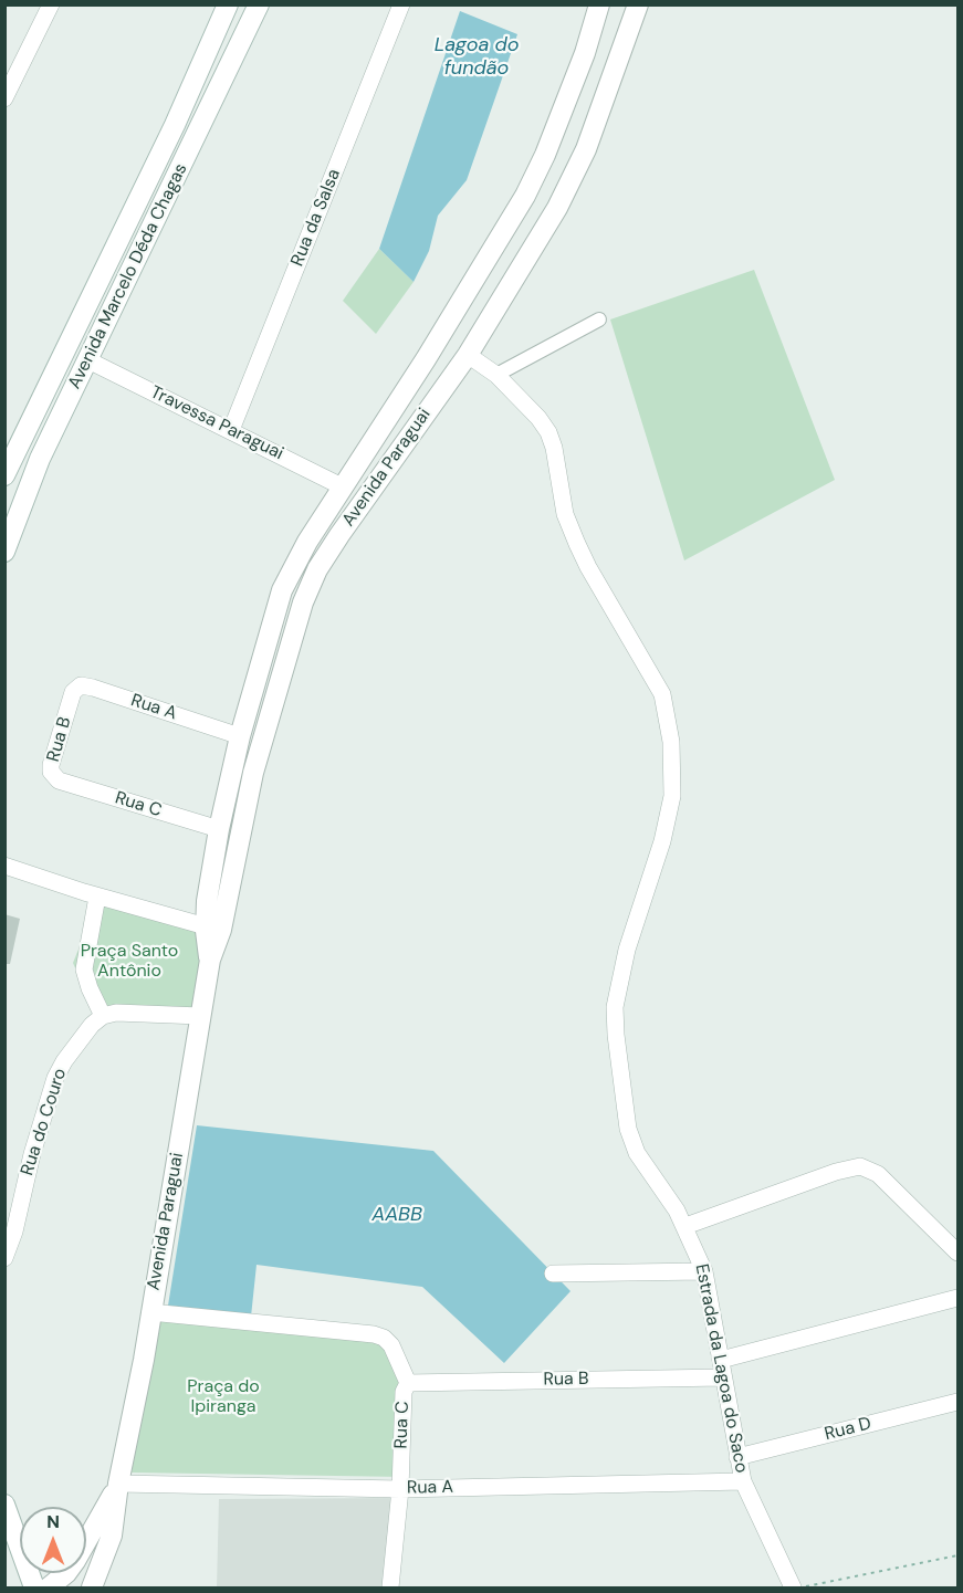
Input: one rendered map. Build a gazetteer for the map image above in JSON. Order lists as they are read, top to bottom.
{
  "streets": {
    "street": [
      "Rua da Salsa",
      "Avenida Marcelo Déda Chagas",
      "Travessa Paraguai",
      "Avenida Paraguai",
      "Rua A",
      "Rua B",
      "Rua C",
      "Rua do Couro",
      "Estrada da Lagoa do Saco",
      "Rua D"
    ]
  },
  "crossings": [
    ["Rua da Salsa", "Travessa Paraguai"],
    ["Avenida Marcelo Déda Chagas", "Travessa Paraguai"],
    ["Travessa Paraguai", "Avenida Paraguai"],
    ["Avenida Paraguai", "Rua A"],
    ["Avenida Paraguai", "Rua C"],
    ["Avenida Paraguai", "Estrada da Lagoa do Saco"],
    ["Rua A", "Rua B"],
    ["Rua A", "Rua C"],
    ["Rua A", "Estrada da Lagoa do Saco"],
    ["Rua B", "Rua C"],
    ["Rua B", "Estrada da Lagoa do Saco"],
    ["Estrada da Lagoa do Saco", "Rua D"]
  ],
  "water": ["Lagoa do fundão", "AABB"],
  "parks": ["Praça Santo Antônio", "Praça do Ipiranga"],
  "north": "top"
}
